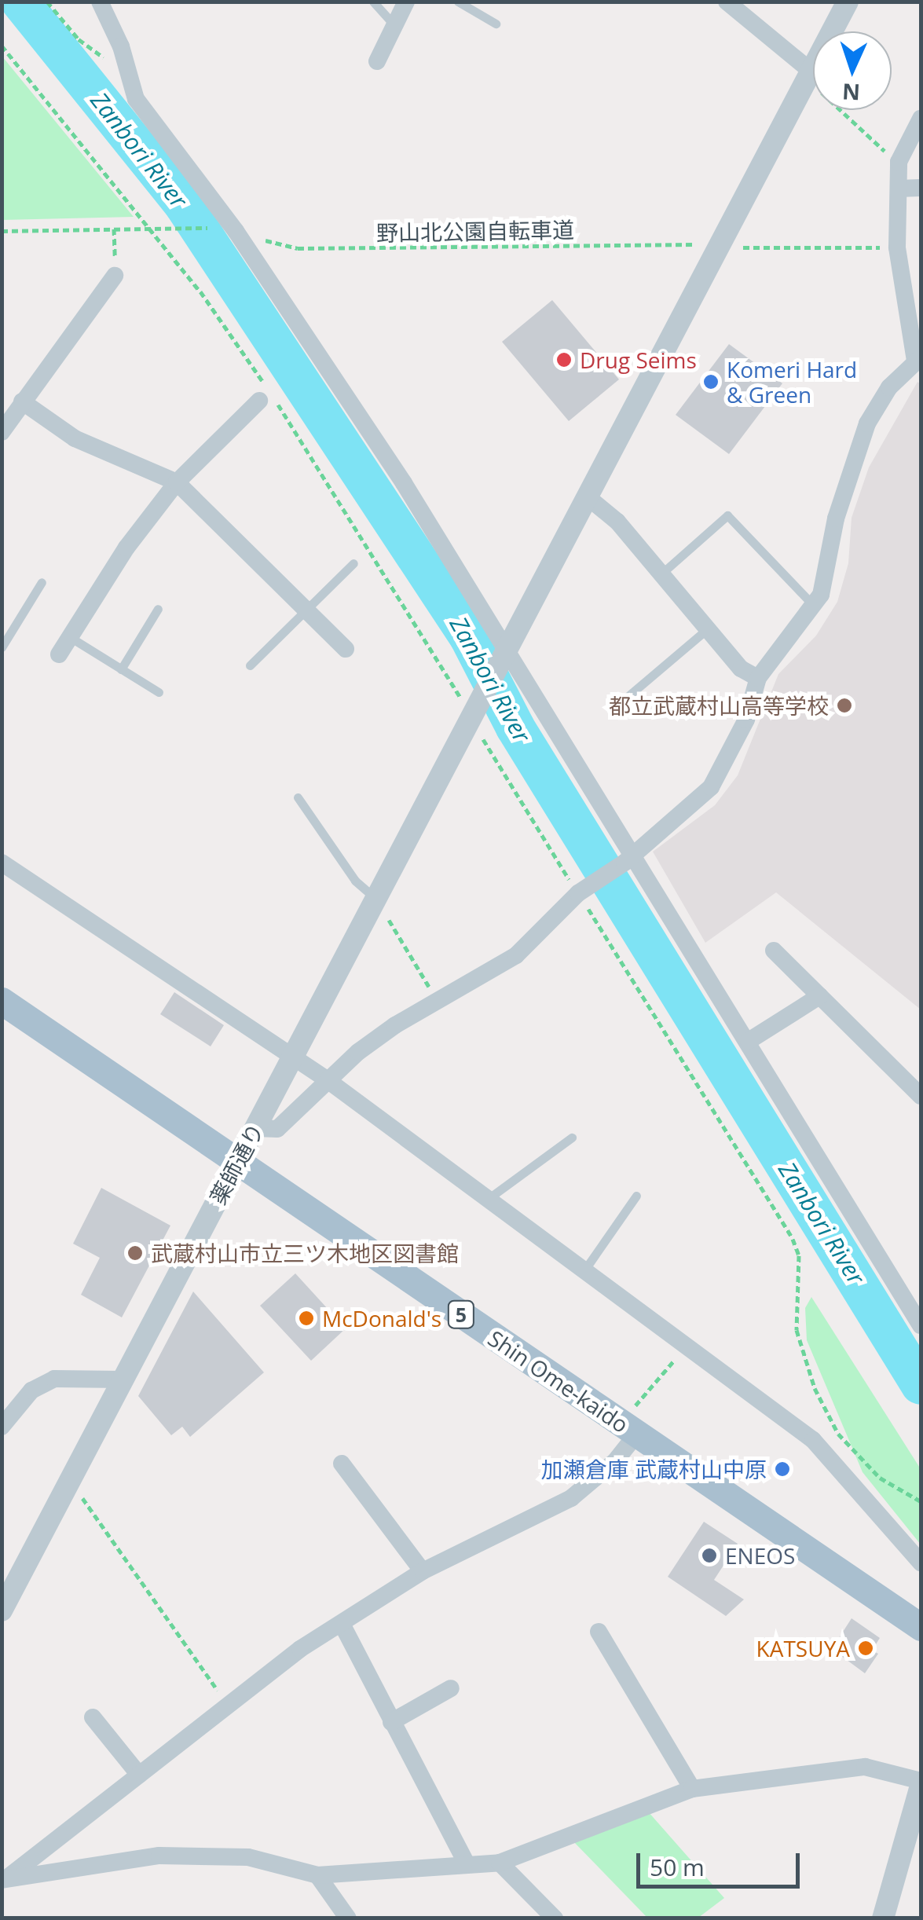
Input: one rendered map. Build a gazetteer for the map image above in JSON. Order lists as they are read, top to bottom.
{
  "streets": {
    "main road": ["5", "Shin Ome-kaido"],
    "street": ["薬師通り"],
    "path": ["野山北公園自転車道"]
  },
  "crossings": [
    ["薬師通り", "Shin Ome-kaido"]
  ],
  "water": ["Zanbori River"],
  "places": [
    "Drug Seims",
    "Komeri Hard & Green",
    "都立武蔵村山高等学校",
    "武蔵村山市立三ツ木地区図書館",
    "McDonald's",
    "加瀬倉庫 武蔵村山中原",
    "ENEOS",
    "KATSUYA"
  ],
  "scale_bar": "50 m",
  "north": "bottom"
}
